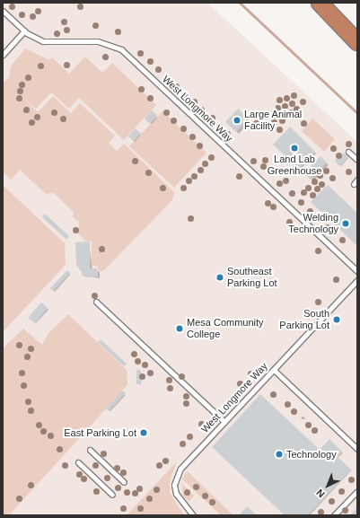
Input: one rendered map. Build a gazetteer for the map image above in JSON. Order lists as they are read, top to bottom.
{
  "streets": {
    "lane": ["West Longmore Way"]
  },
  "places": [
    "Large Animal Facility",
    "Land Lab Greenhouse",
    "Welding Technology",
    "Southeast Parking Lot",
    "South Parking Lot",
    "Mesa Community College",
    "East Parking Lot",
    "Technology"
  ],
  "north": "bottom left"
}
